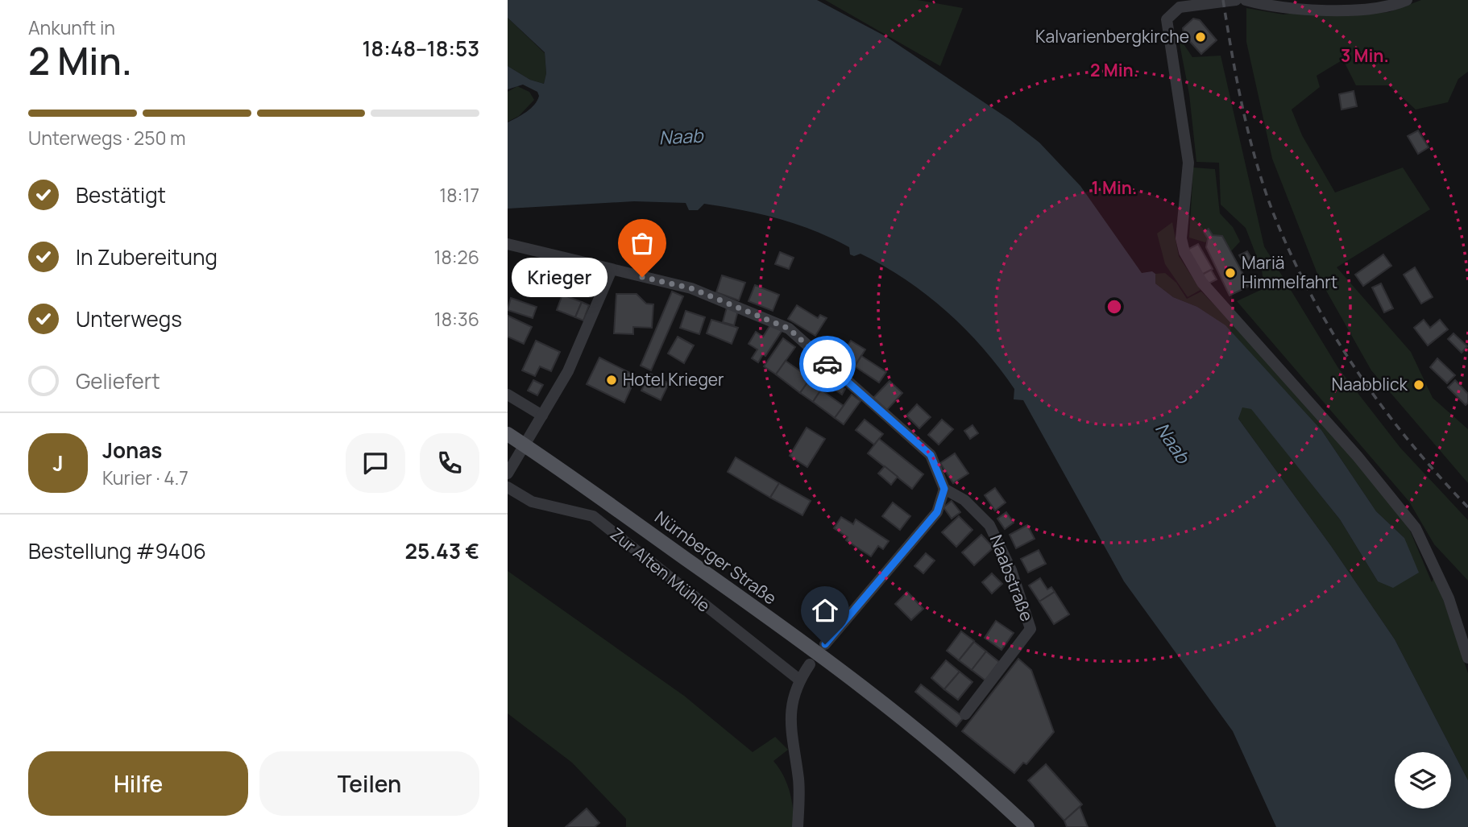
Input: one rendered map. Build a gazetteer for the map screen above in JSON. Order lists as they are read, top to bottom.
{
  "streets": {
    "main road": ["Nürnberger Straße"],
    "street": ["Zur Alten Mühle", "Naabstraße"]
  },
  "water": ["Naab"],
  "places": [
    "Kalvarienbergkirche",
    "Mariä Himmelfahrt",
    "Krieger",
    "Hotel Krieger",
    "Naabblick"
  ],
  "page": {
    "heading": ["2 Min.", "Ankunft in", "18:48–18:53"],
    "panel": [
      "Jonas",
      "Kurier · 4.7",
      "Bestellung #9406",
      "25.43 €"
    ],
    "bar": "Unterwegs · 250 m",
    "list": [
      ["Bestätigt", "18:17"],
      ["In Zubereitung", "18:26"],
      ["Unterwegs", "18:36"],
      "Geliefert"
    ],
    "bubble": "Krieger",
    "round": "J",
    "buttons": ["Hilfe", "Teilen"]
  },
  "rings": ["3 Min.", "2 Min.", "1 Min."]
}
